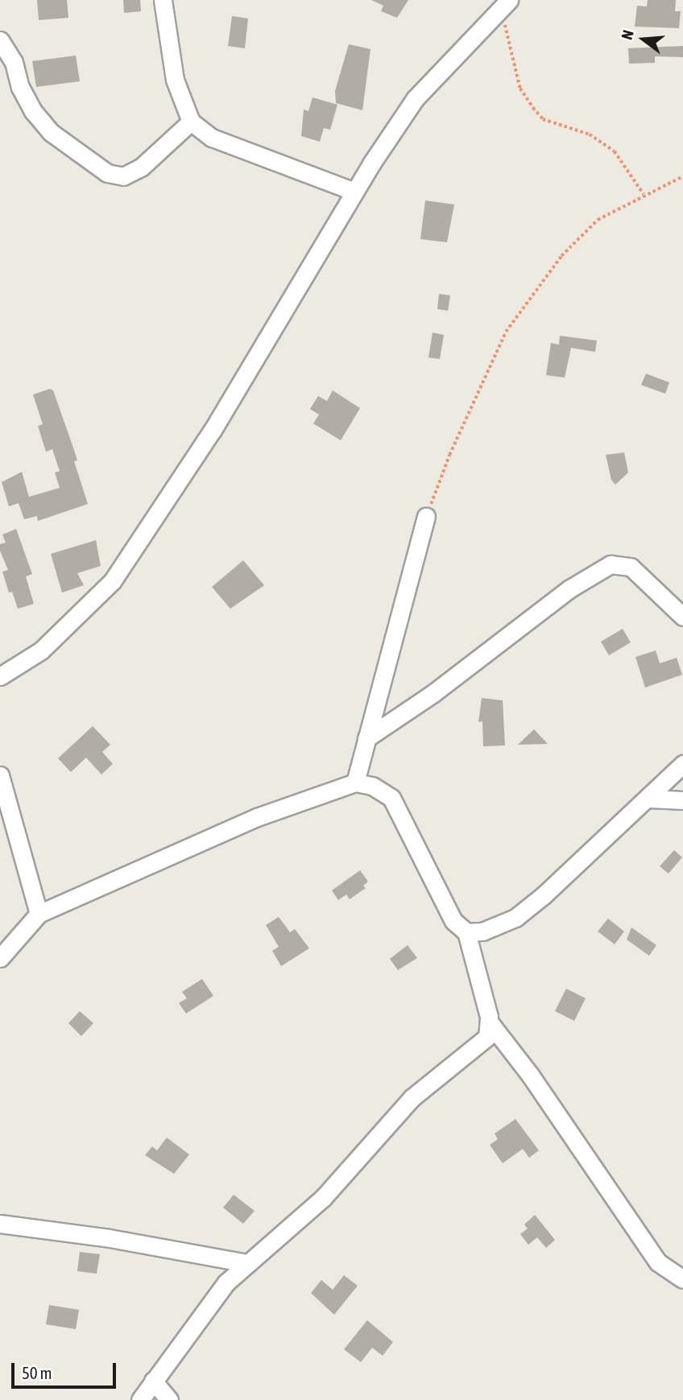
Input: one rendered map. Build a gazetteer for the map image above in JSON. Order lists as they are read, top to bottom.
{
  "scale_bar": "50 m",
  "north": "left"
}
